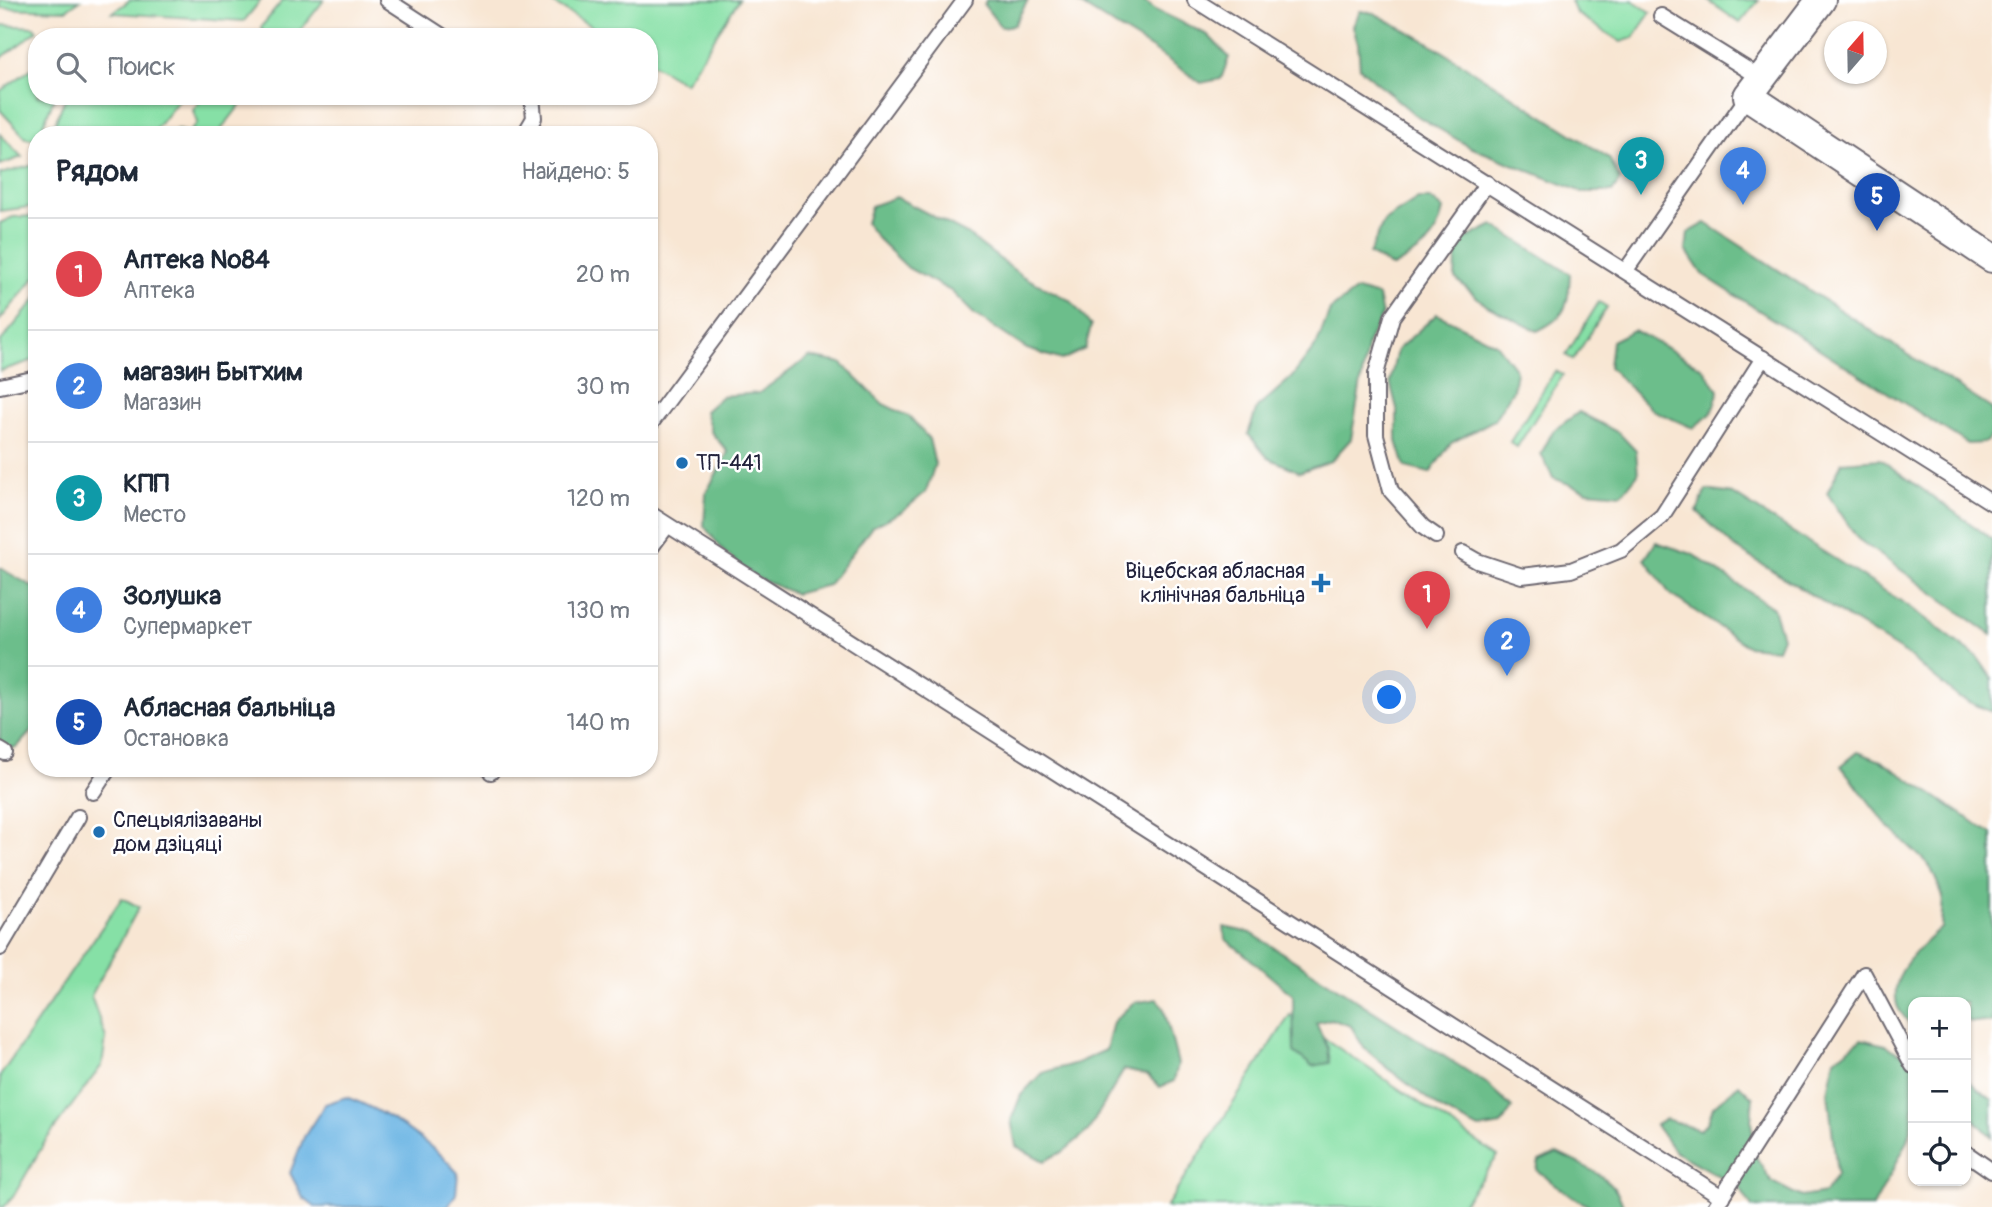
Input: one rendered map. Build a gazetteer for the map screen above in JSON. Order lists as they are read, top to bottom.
{
  "places": {
    "other": ["ТП-441", "Спецыялізаваны дом дзіцяці"],
    "health": ["Віцебская абласная клінічная бальніца"]
  },
  "north": "top",
  "page": {
    "search": "Поиск",
    "heading": ["Рядом", "Найдено: 5"],
    "pins": [
      "3",
      "4",
      "5",
      "1",
      "2"
    ],
    "list": [
      {
        "mark": "1",
        "name": "Аптека №84",
        "note": "Аптека",
        "value": "20 m"
      },
      {
        "mark": "2",
        "name": "магазин Бытхим",
        "note": "Магазин",
        "value": "30 m"
      },
      {
        "mark": "3",
        "name": "КПП",
        "note": "Место",
        "value": "120 m"
      },
      {
        "mark": "4",
        "name": "Золушка",
        "note": "Супермаркет",
        "value": "130 m"
      },
      {
        "mark": "5",
        "name": "Абласная бальніца",
        "note": "Остановка",
        "value": "140 m"
      }
    ],
    "map_buttons": ["+", "−"]
  }
}
